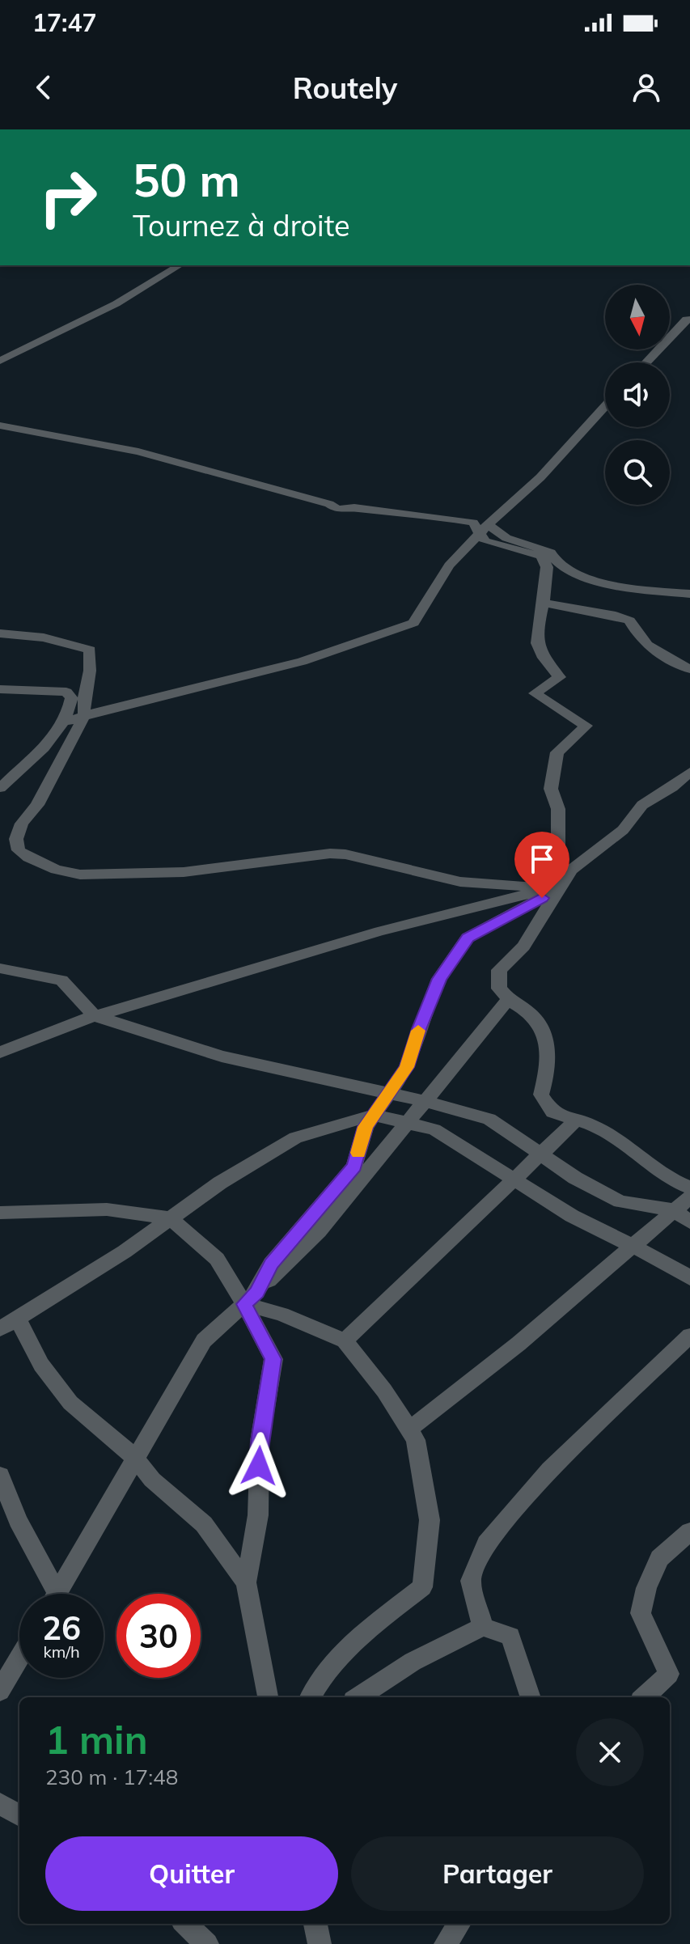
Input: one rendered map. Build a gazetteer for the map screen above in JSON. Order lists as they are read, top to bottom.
{
  "north": "bottom",
  "page": {
    "status": "17:47",
    "header": "Routely",
    "turn": ["50 m", "Tournez à droite"],
    "speed": "26 km/h",
    "limit": "30",
    "heading": ["1 min", "230 m · 17:48"],
    "buttons": ["Quitter", "Partager"]
  }
}
